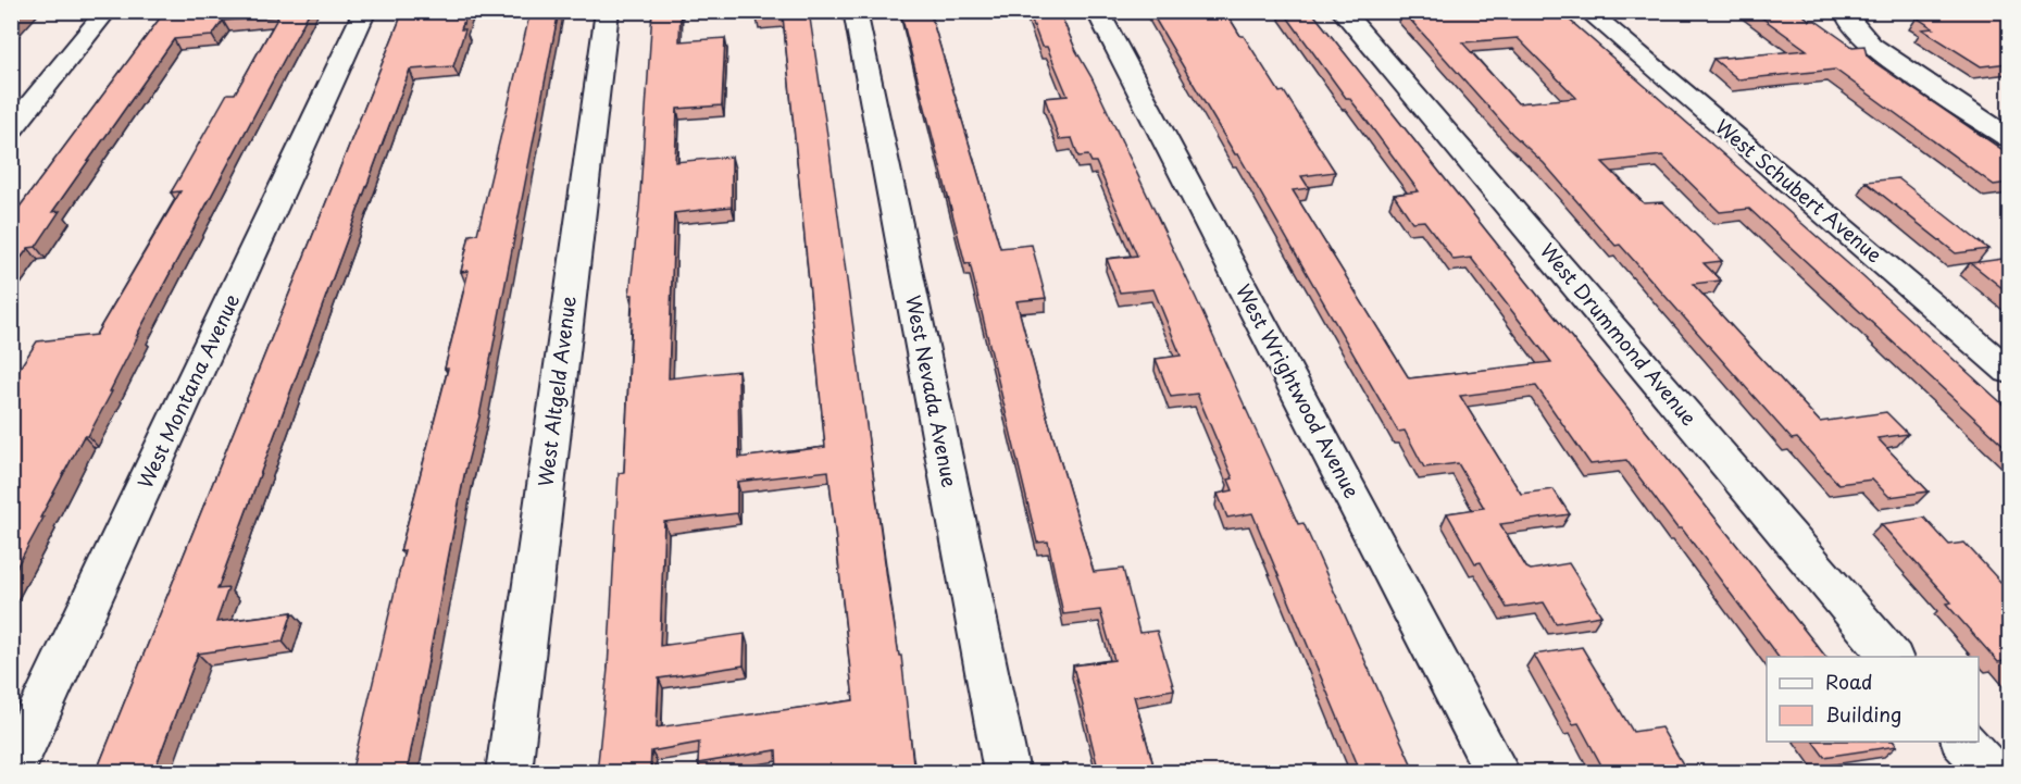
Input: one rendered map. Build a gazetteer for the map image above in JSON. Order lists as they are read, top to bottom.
{
  "streets": {
    "street": [
      "West Schubert Avenue",
      "West Drummond Avenue",
      "West Montana Avenue",
      "West Altgeld Avenue",
      "West Nevada Avenue",
      "West Wrightwood Avenue"
    ]
  },
  "legend": ["Road", "Building"]
}
